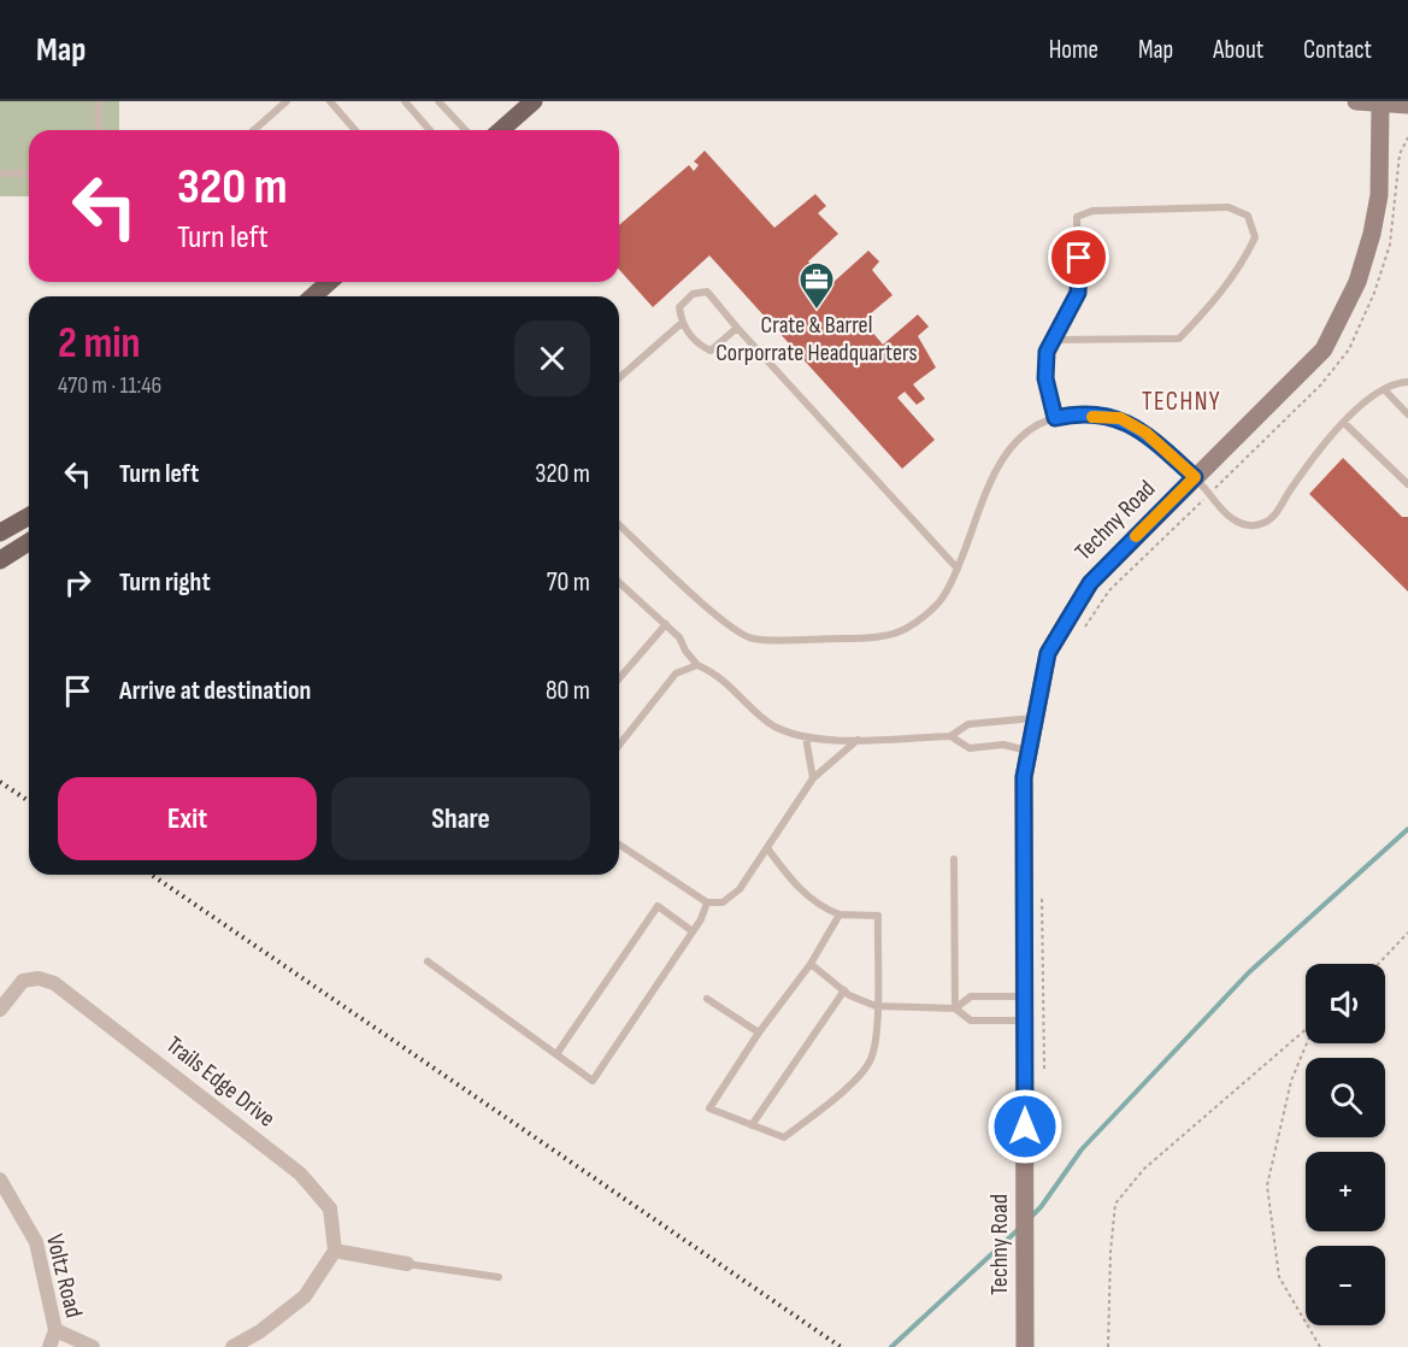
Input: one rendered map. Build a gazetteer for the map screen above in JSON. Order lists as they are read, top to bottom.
{
  "streets": {
    "main road": ["Techny Road"],
    "street": ["Trails Edge Drive", "Voltz Road"]
  },
  "districts": ["TECHNY"],
  "places": {
    "office": ["Crate & Barrel Corporrate Headquarters"]
  },
  "page": {
    "header": "Map",
    "nav": [
      "Home",
      "Map",
      "About",
      "Contact"
    ],
    "turn": ["320 m", "Turn left"],
    "heading": ["2 min", "470 m · 11:46"],
    "list": [
      {
        "name": "Turn left",
        "value": "320 m"
      },
      {
        "name": "Turn right",
        "value": "70 m"
      },
      {
        "name": "Arrive at destination",
        "value": "80 m"
      }
    ],
    "buttons": ["Exit", "Share"],
    "map_buttons": ["+", "−"]
  }
}
